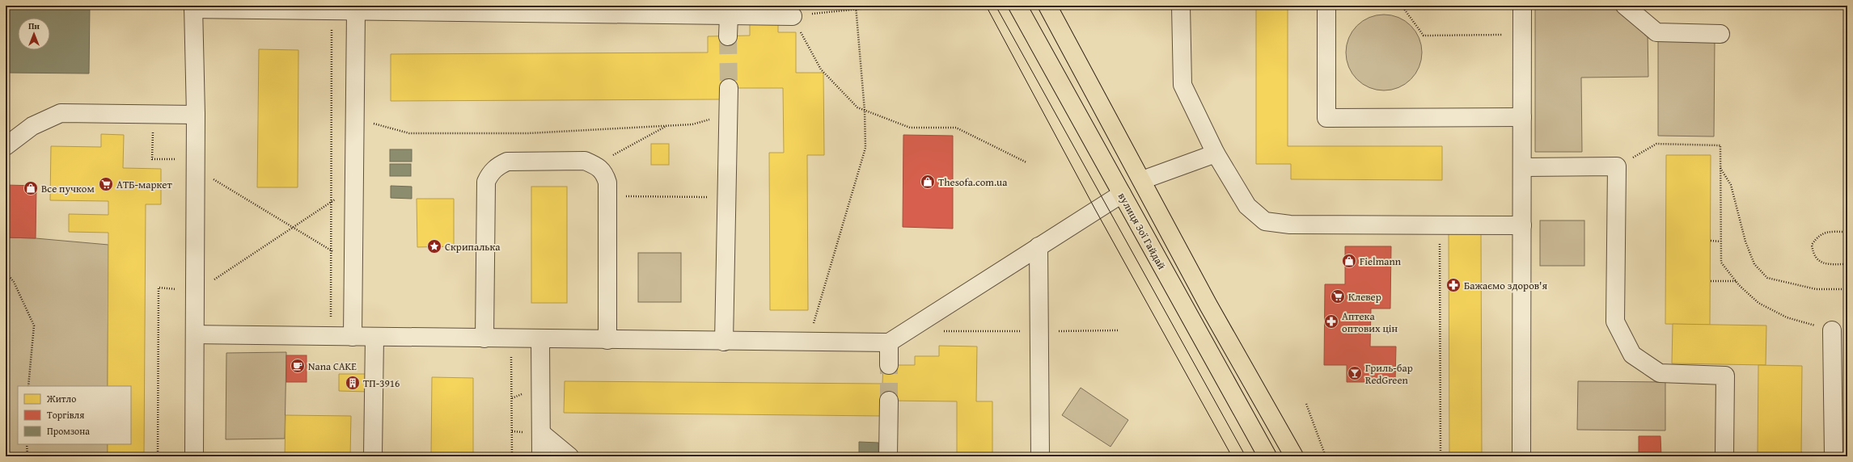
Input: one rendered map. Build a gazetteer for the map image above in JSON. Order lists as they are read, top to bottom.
{
  "streets": {
    "main road": ["вулиця Зої Гайдай"]
  },
  "places": {
    "shop": ["Thesofa.com.ua", "Все пучком", "Fielmann"],
    "supermarket": ["АТБ-маркет", "Клевер"],
    "place": ["Скрипалька"],
    "pharmacy": ["Бажаємо здоров'я", "Аптека оптових цін"],
    "cafe": ["Nana CAKE"],
    "bar": ["Гриль-бар RedGreen"],
    "building": ["ТП-3916"]
  },
  "legend": ["Житло", "Торгівля", "Промзона"],
  "north": "top"
}
